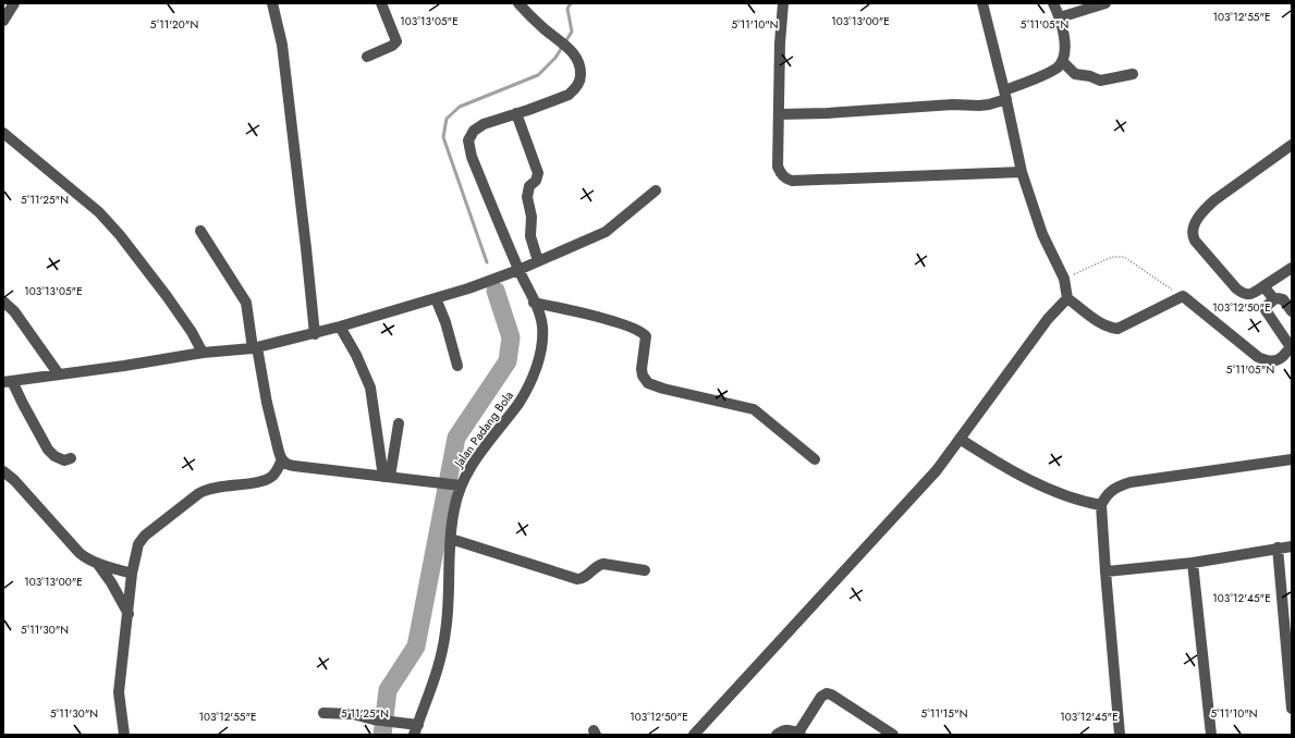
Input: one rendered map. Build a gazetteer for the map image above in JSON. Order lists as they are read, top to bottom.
{
  "streets": {
    "street": ["Jalan Padang Bola"]
  },
  "coordinates": [
    "103°12'55\"E",
    "103°13'05\"E",
    "103°13'00\"E",
    "5°11'20\"N",
    "5°11'10\"N",
    "5°11'05\"N",
    "5°11'25\"N",
    "103°12'50\"E",
    "103°12'45\"E",
    "5°11'30\"N",
    "5°11'15\"N"
  ]
}
